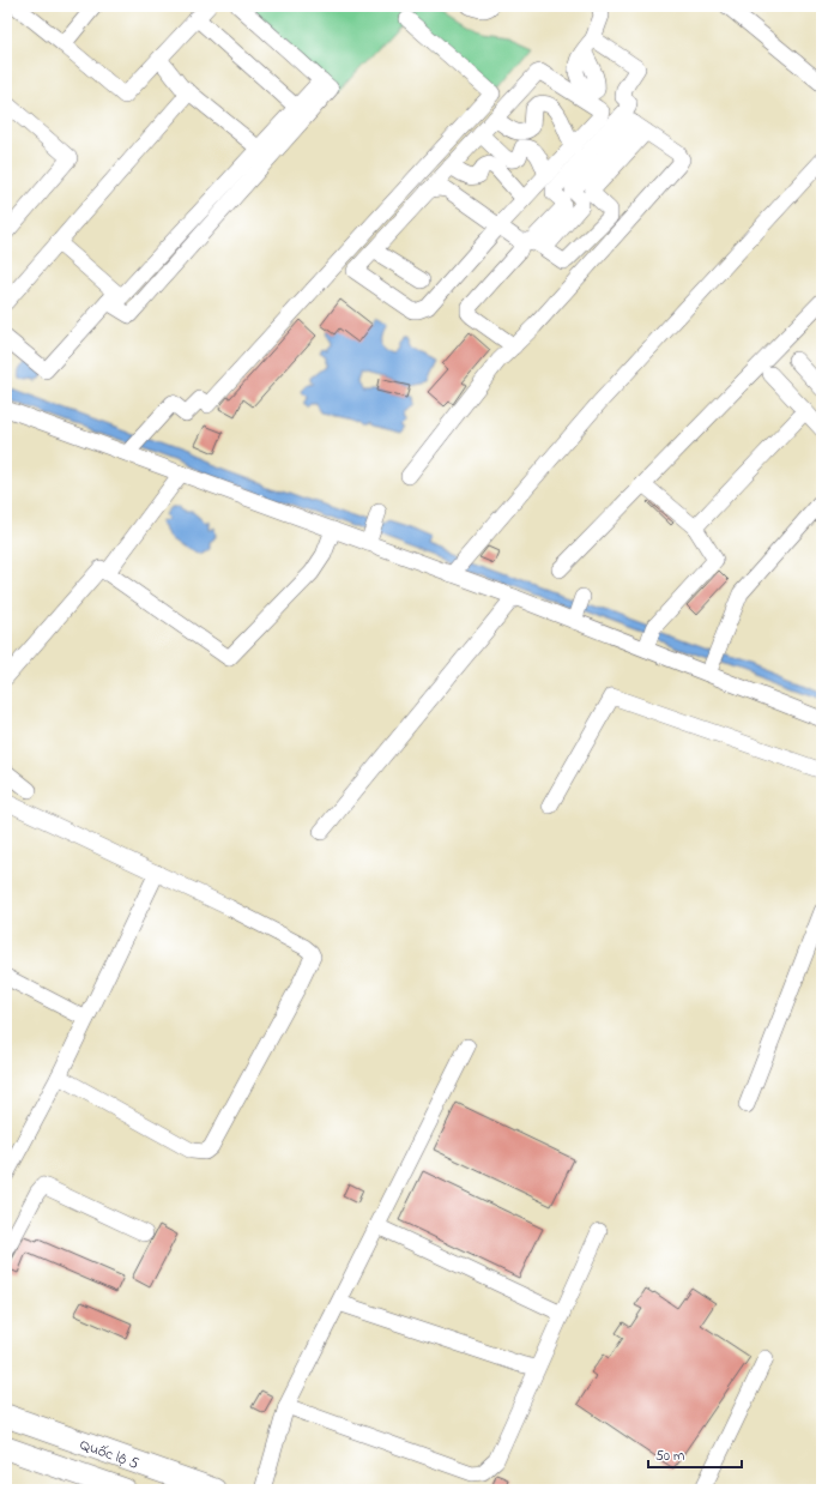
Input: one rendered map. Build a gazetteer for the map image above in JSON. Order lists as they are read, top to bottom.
{
  "streets": {
    "highway": ["Quốc lộ 5"]
  },
  "scale_bar": "50 m"
}
